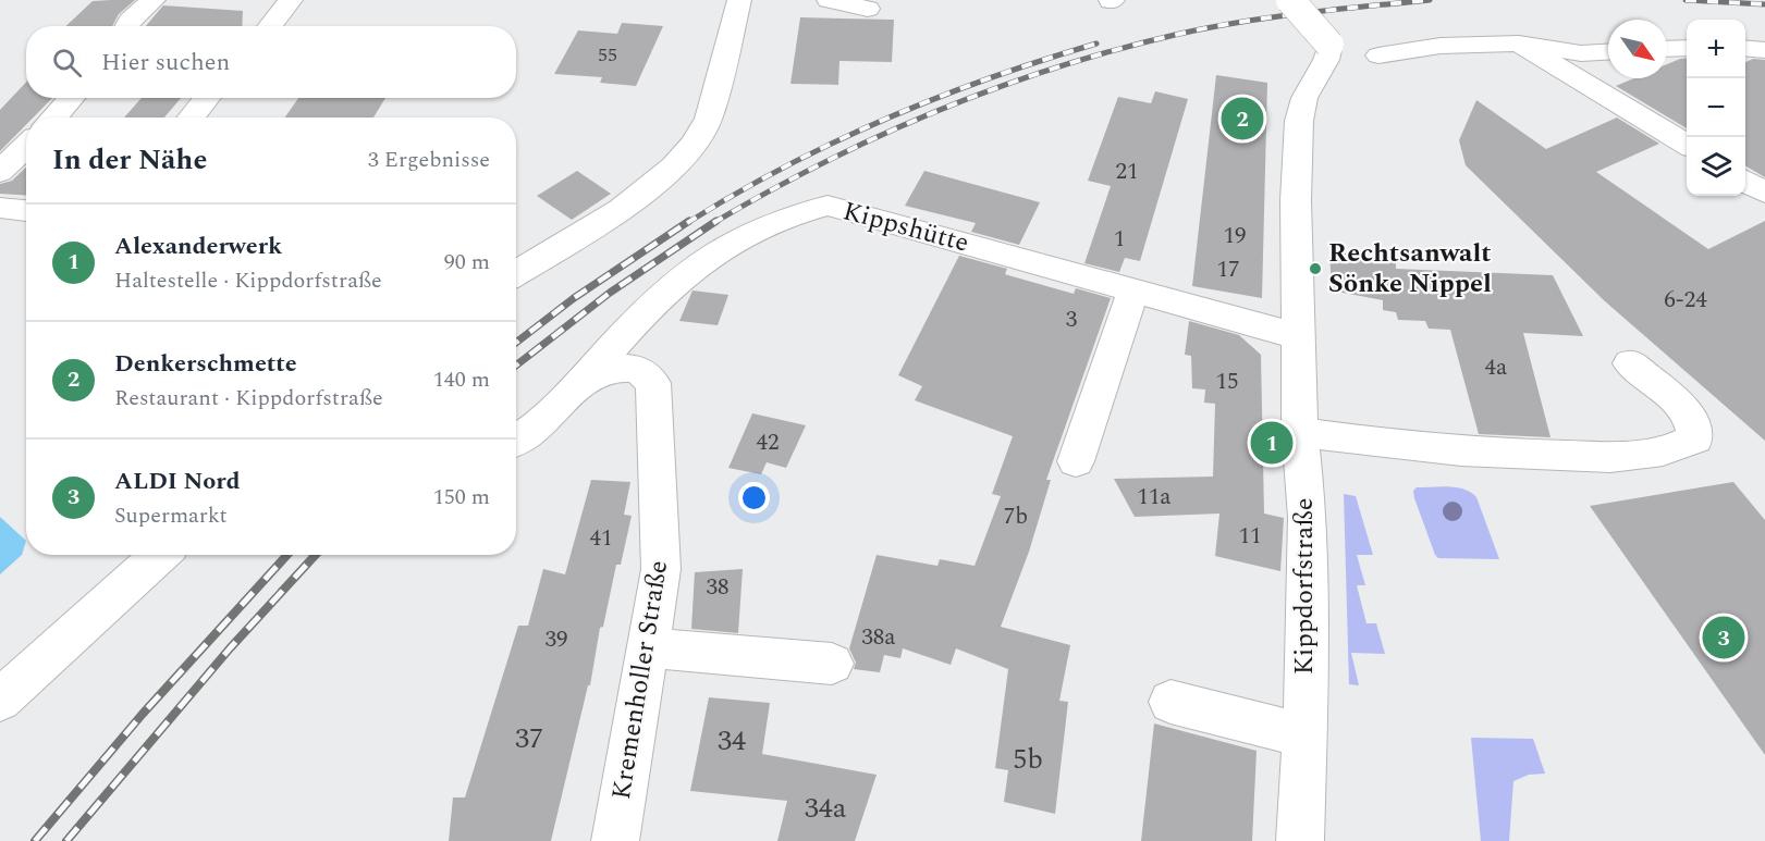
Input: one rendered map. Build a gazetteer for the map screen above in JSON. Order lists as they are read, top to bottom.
{
  "streets": {
    "street": ["Kippshütte", "Kippdorfstraße", "Kremenholler Straße"]
  },
  "crossings": [
    ["Kippshütte", "Kippdorfstraße"],
    ["Kippshütte", "Kremenholler Straße"]
  ],
  "places": ["Rechtsanwalt Sönke Nippel"],
  "house_numbers": [
    "55",
    "21",
    "19",
    "1",
    "17",
    "6-24",
    "3",
    "4a",
    "15",
    "42",
    "11a",
    "7b",
    "11",
    "41",
    "38",
    "38a",
    "39",
    "37",
    "34",
    "5b",
    "34a"
  ],
  "north": "bottom right",
  "page": {
    "map_buttons": ["+", "−"],
    "search": "Hier suchen",
    "pins": ["2", "1", "3"],
    "heading": ["In der Nähe", "3 Ergebnisse"],
    "list": [
      {
        "mark": "1",
        "name": "Alexanderwerk",
        "note": "Haltestelle · Kippdorfstraße",
        "value": "90 m"
      },
      {
        "mark": "2",
        "name": "Denkerschmette",
        "note": "Restaurant · Kippdorfstraße",
        "value": "140 m"
      },
      {
        "mark": "3",
        "name": "ALDI Nord",
        "note": "Supermarkt",
        "value": "150 m"
      }
    ]
  }
}
